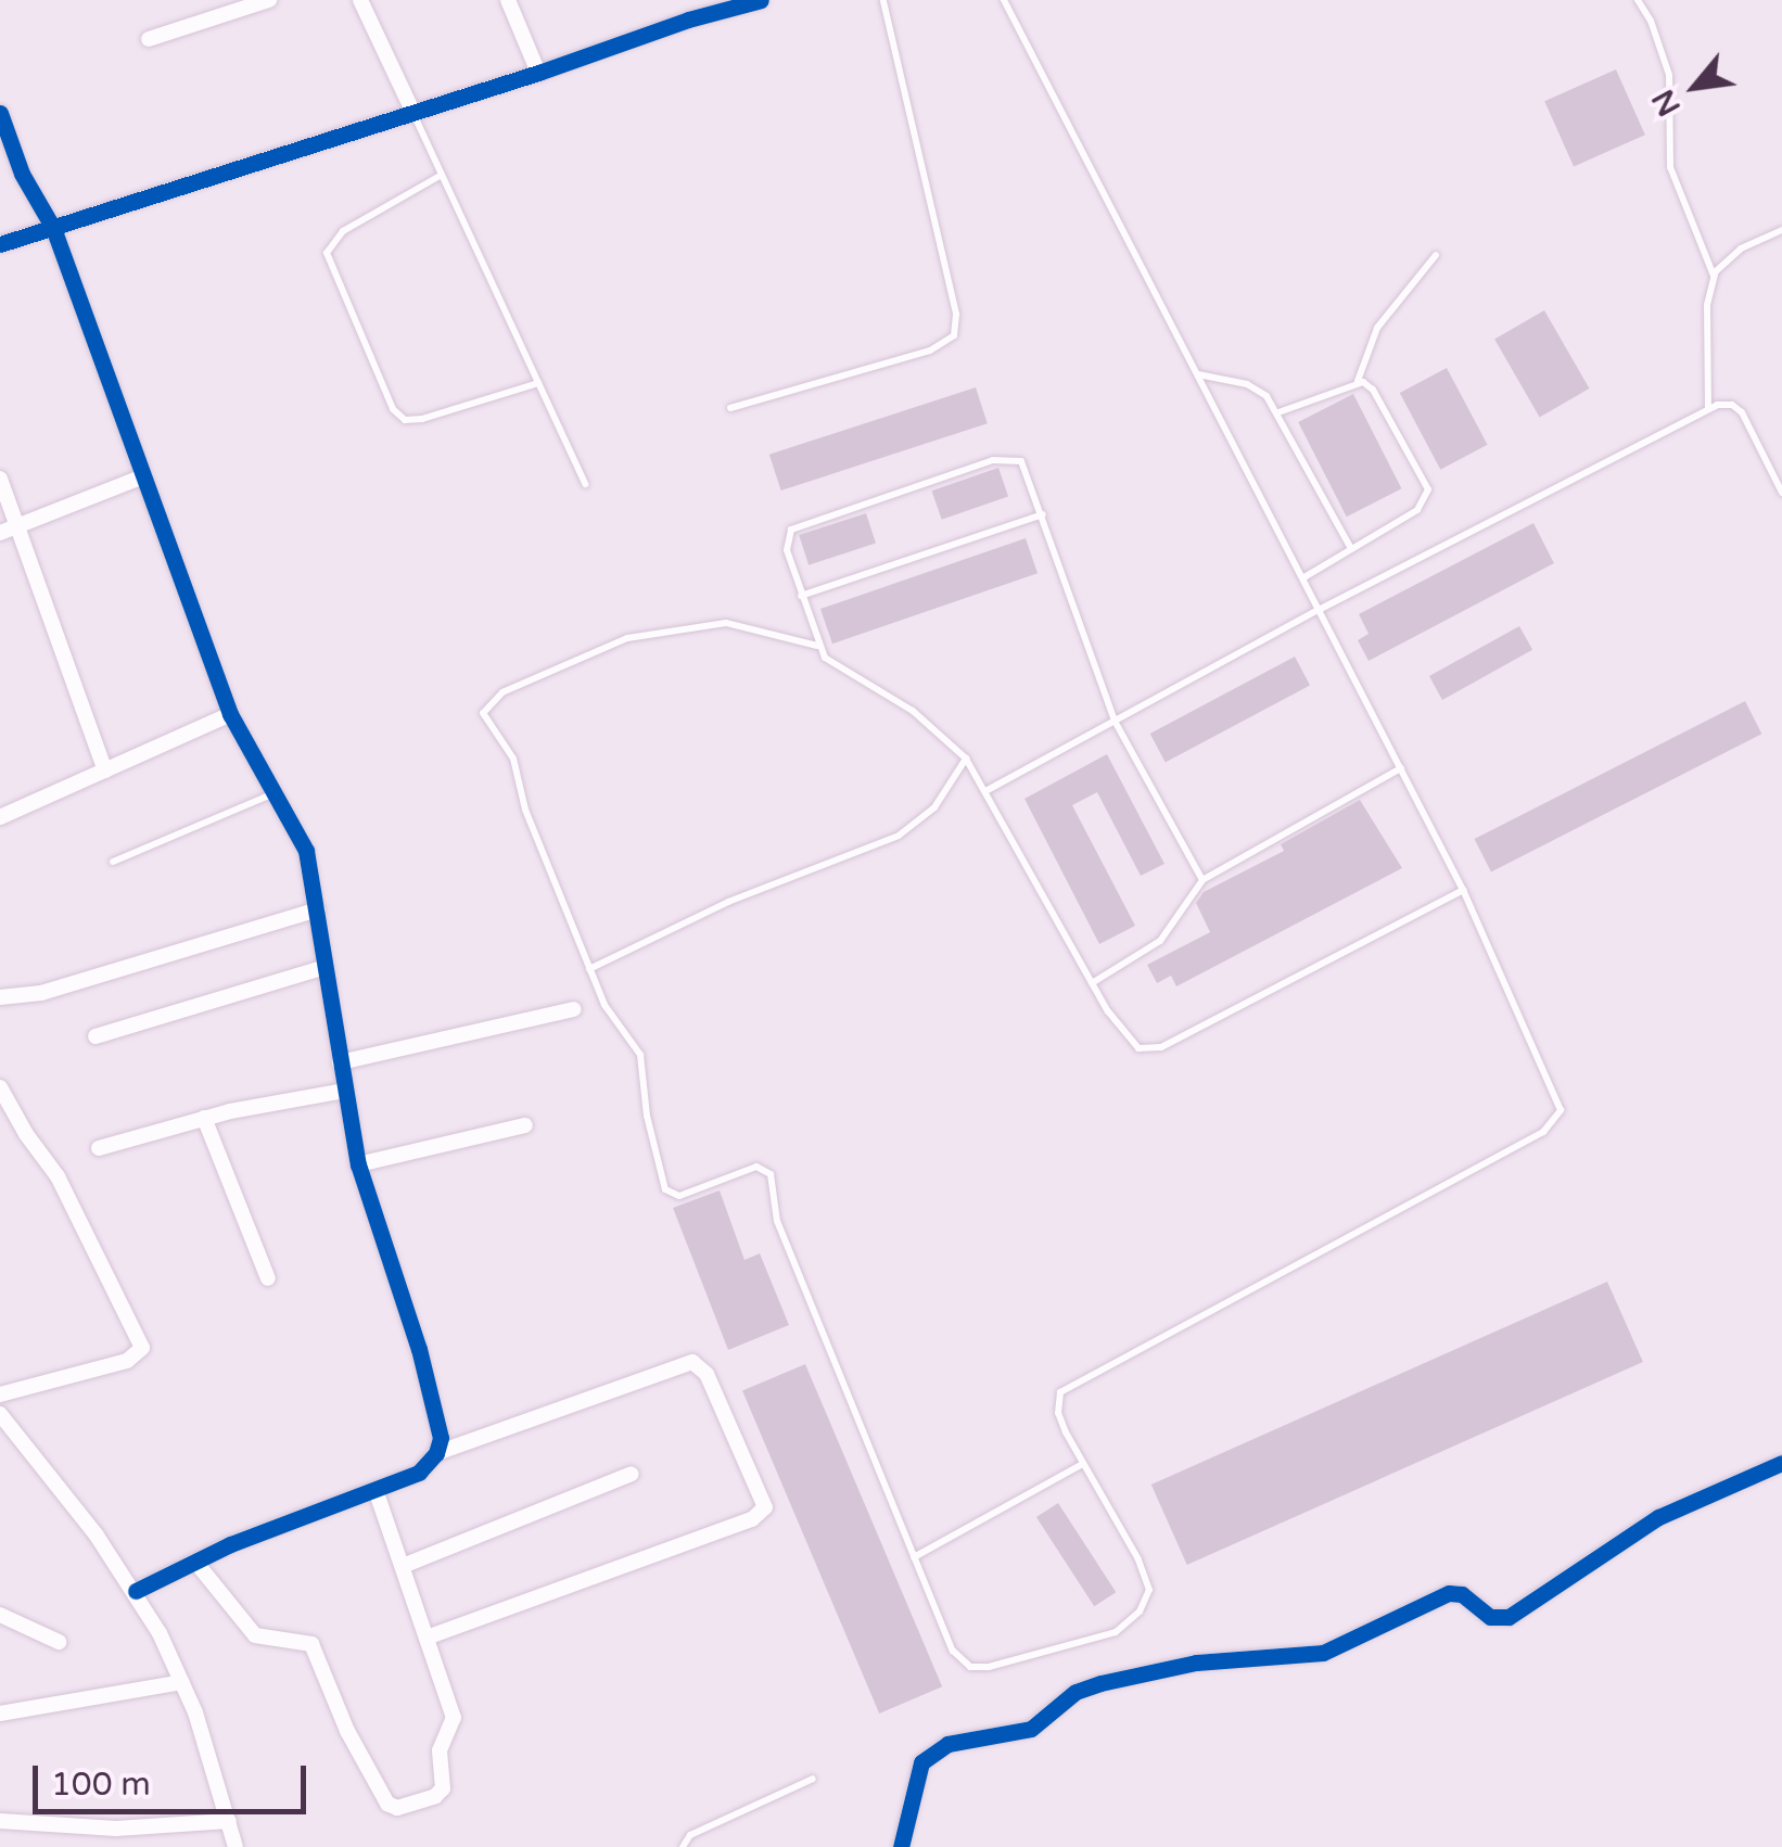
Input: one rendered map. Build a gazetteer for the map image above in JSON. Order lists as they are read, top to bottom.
{
  "scale_bar": "100 m",
  "north": "bottom left"
}
